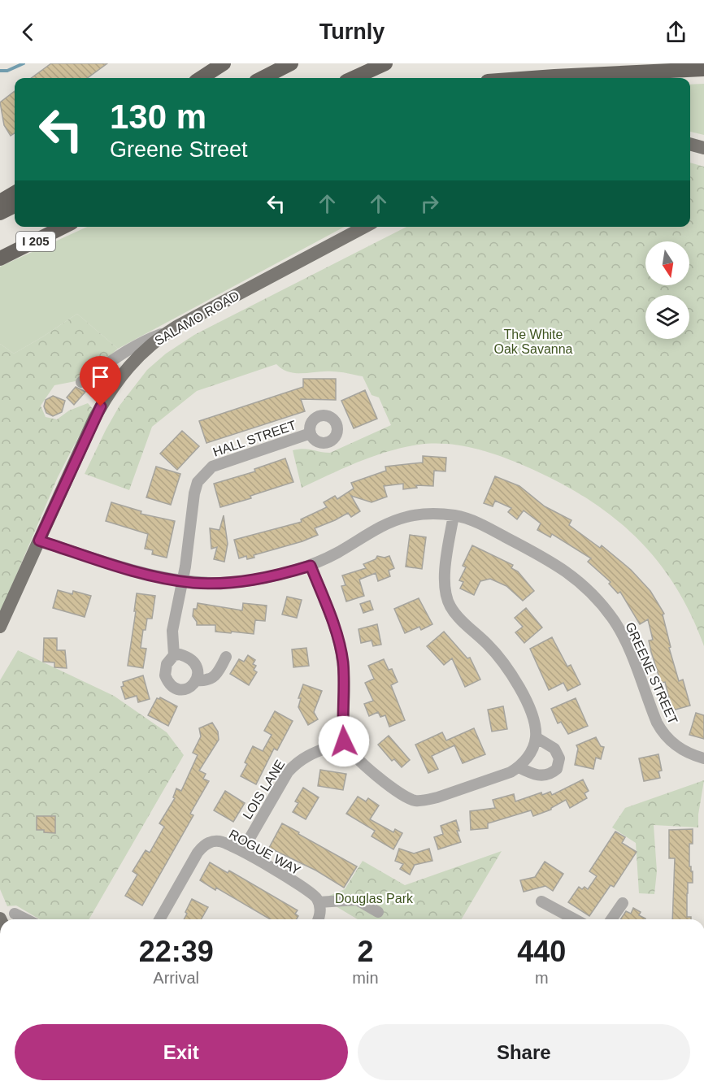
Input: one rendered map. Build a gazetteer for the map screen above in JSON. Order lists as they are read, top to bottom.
{
  "streets": {
    "highway": ["I 205"],
    "main road": ["SALAMO ROAD"],
    "street": [
      "HALL STREET",
      "GREENE STREET",
      "LOIS LANE",
      "ROGUE WAY"
    ]
  },
  "crossings": [
    ["SALAMO ROAD", "GREENE STREET"],
    ["HALL STREET", "GREENE STREET"],
    ["LOIS LANE", "ROGUE WAY"]
  ],
  "parks": ["The White Oak Savanna", "Douglas Park"],
  "north": "bottom",
  "page": {
    "header": "Turnly",
    "turn": ["130 m", "Greene Street"],
    "eta": [
      "22:39",
      "Arrival",
      "2",
      "min",
      "440",
      "m"
    ],
    "buttons": ["Exit", "Share"]
  }
}
